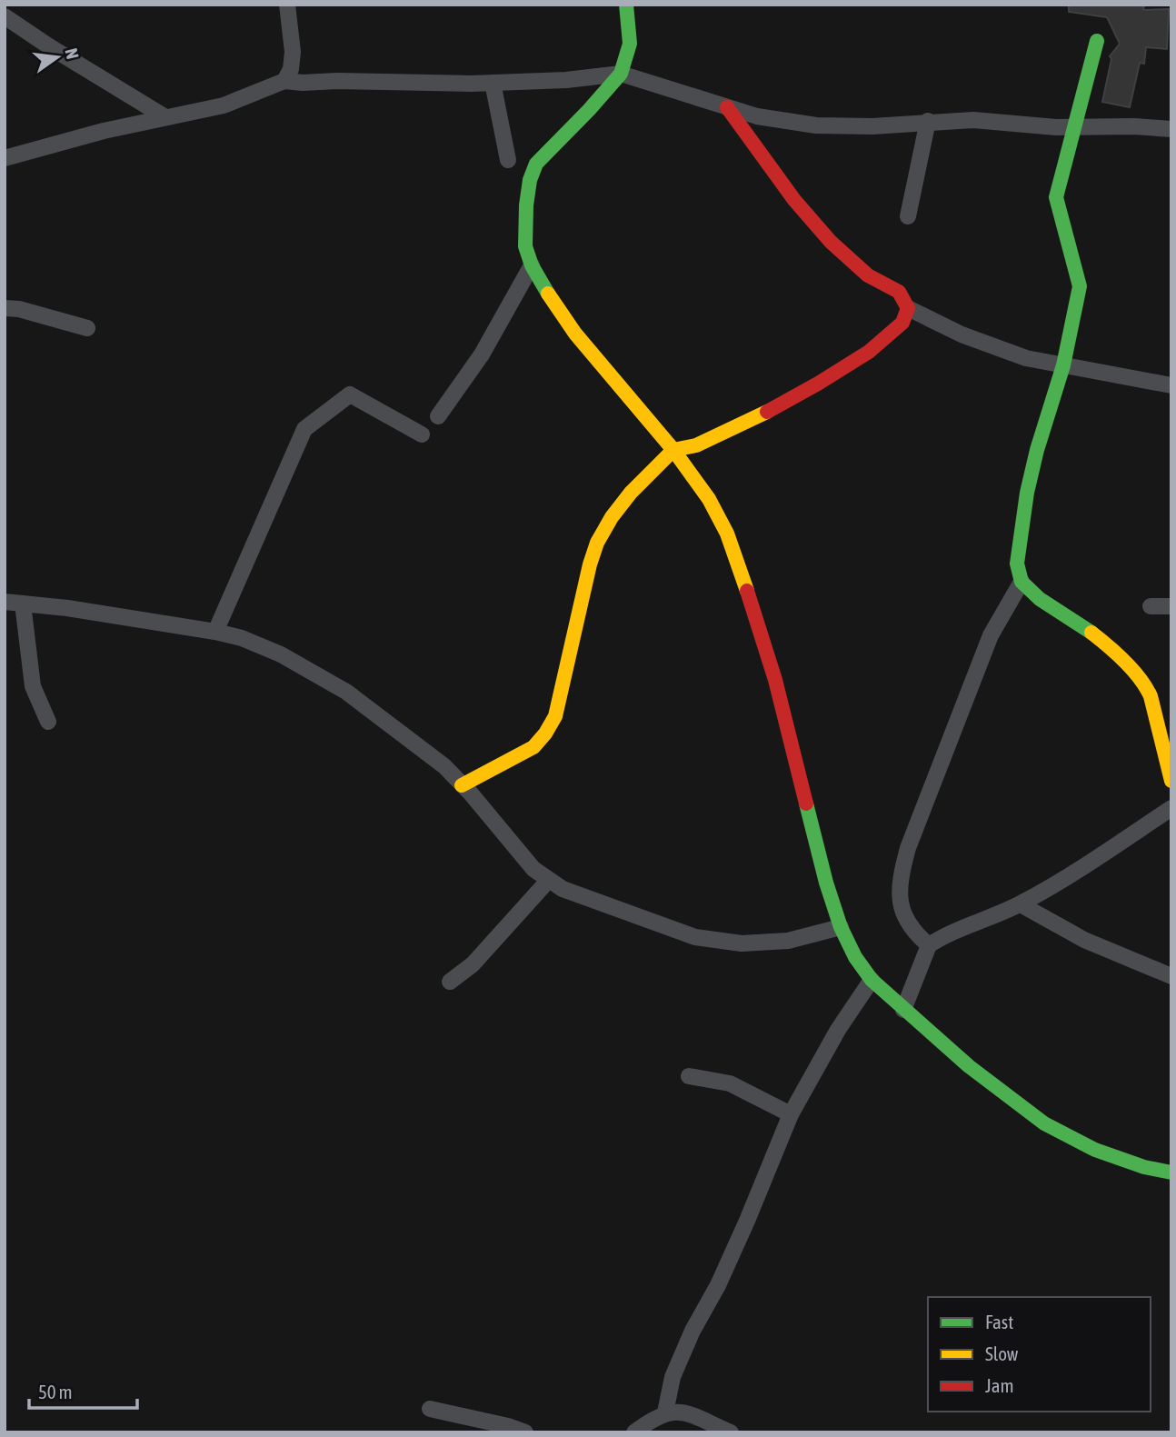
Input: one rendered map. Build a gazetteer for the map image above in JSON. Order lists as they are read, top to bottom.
{
  "legend": ["Fast", "Slow", "Jam"],
  "scale_bar": "50 m",
  "north": "right"
}
